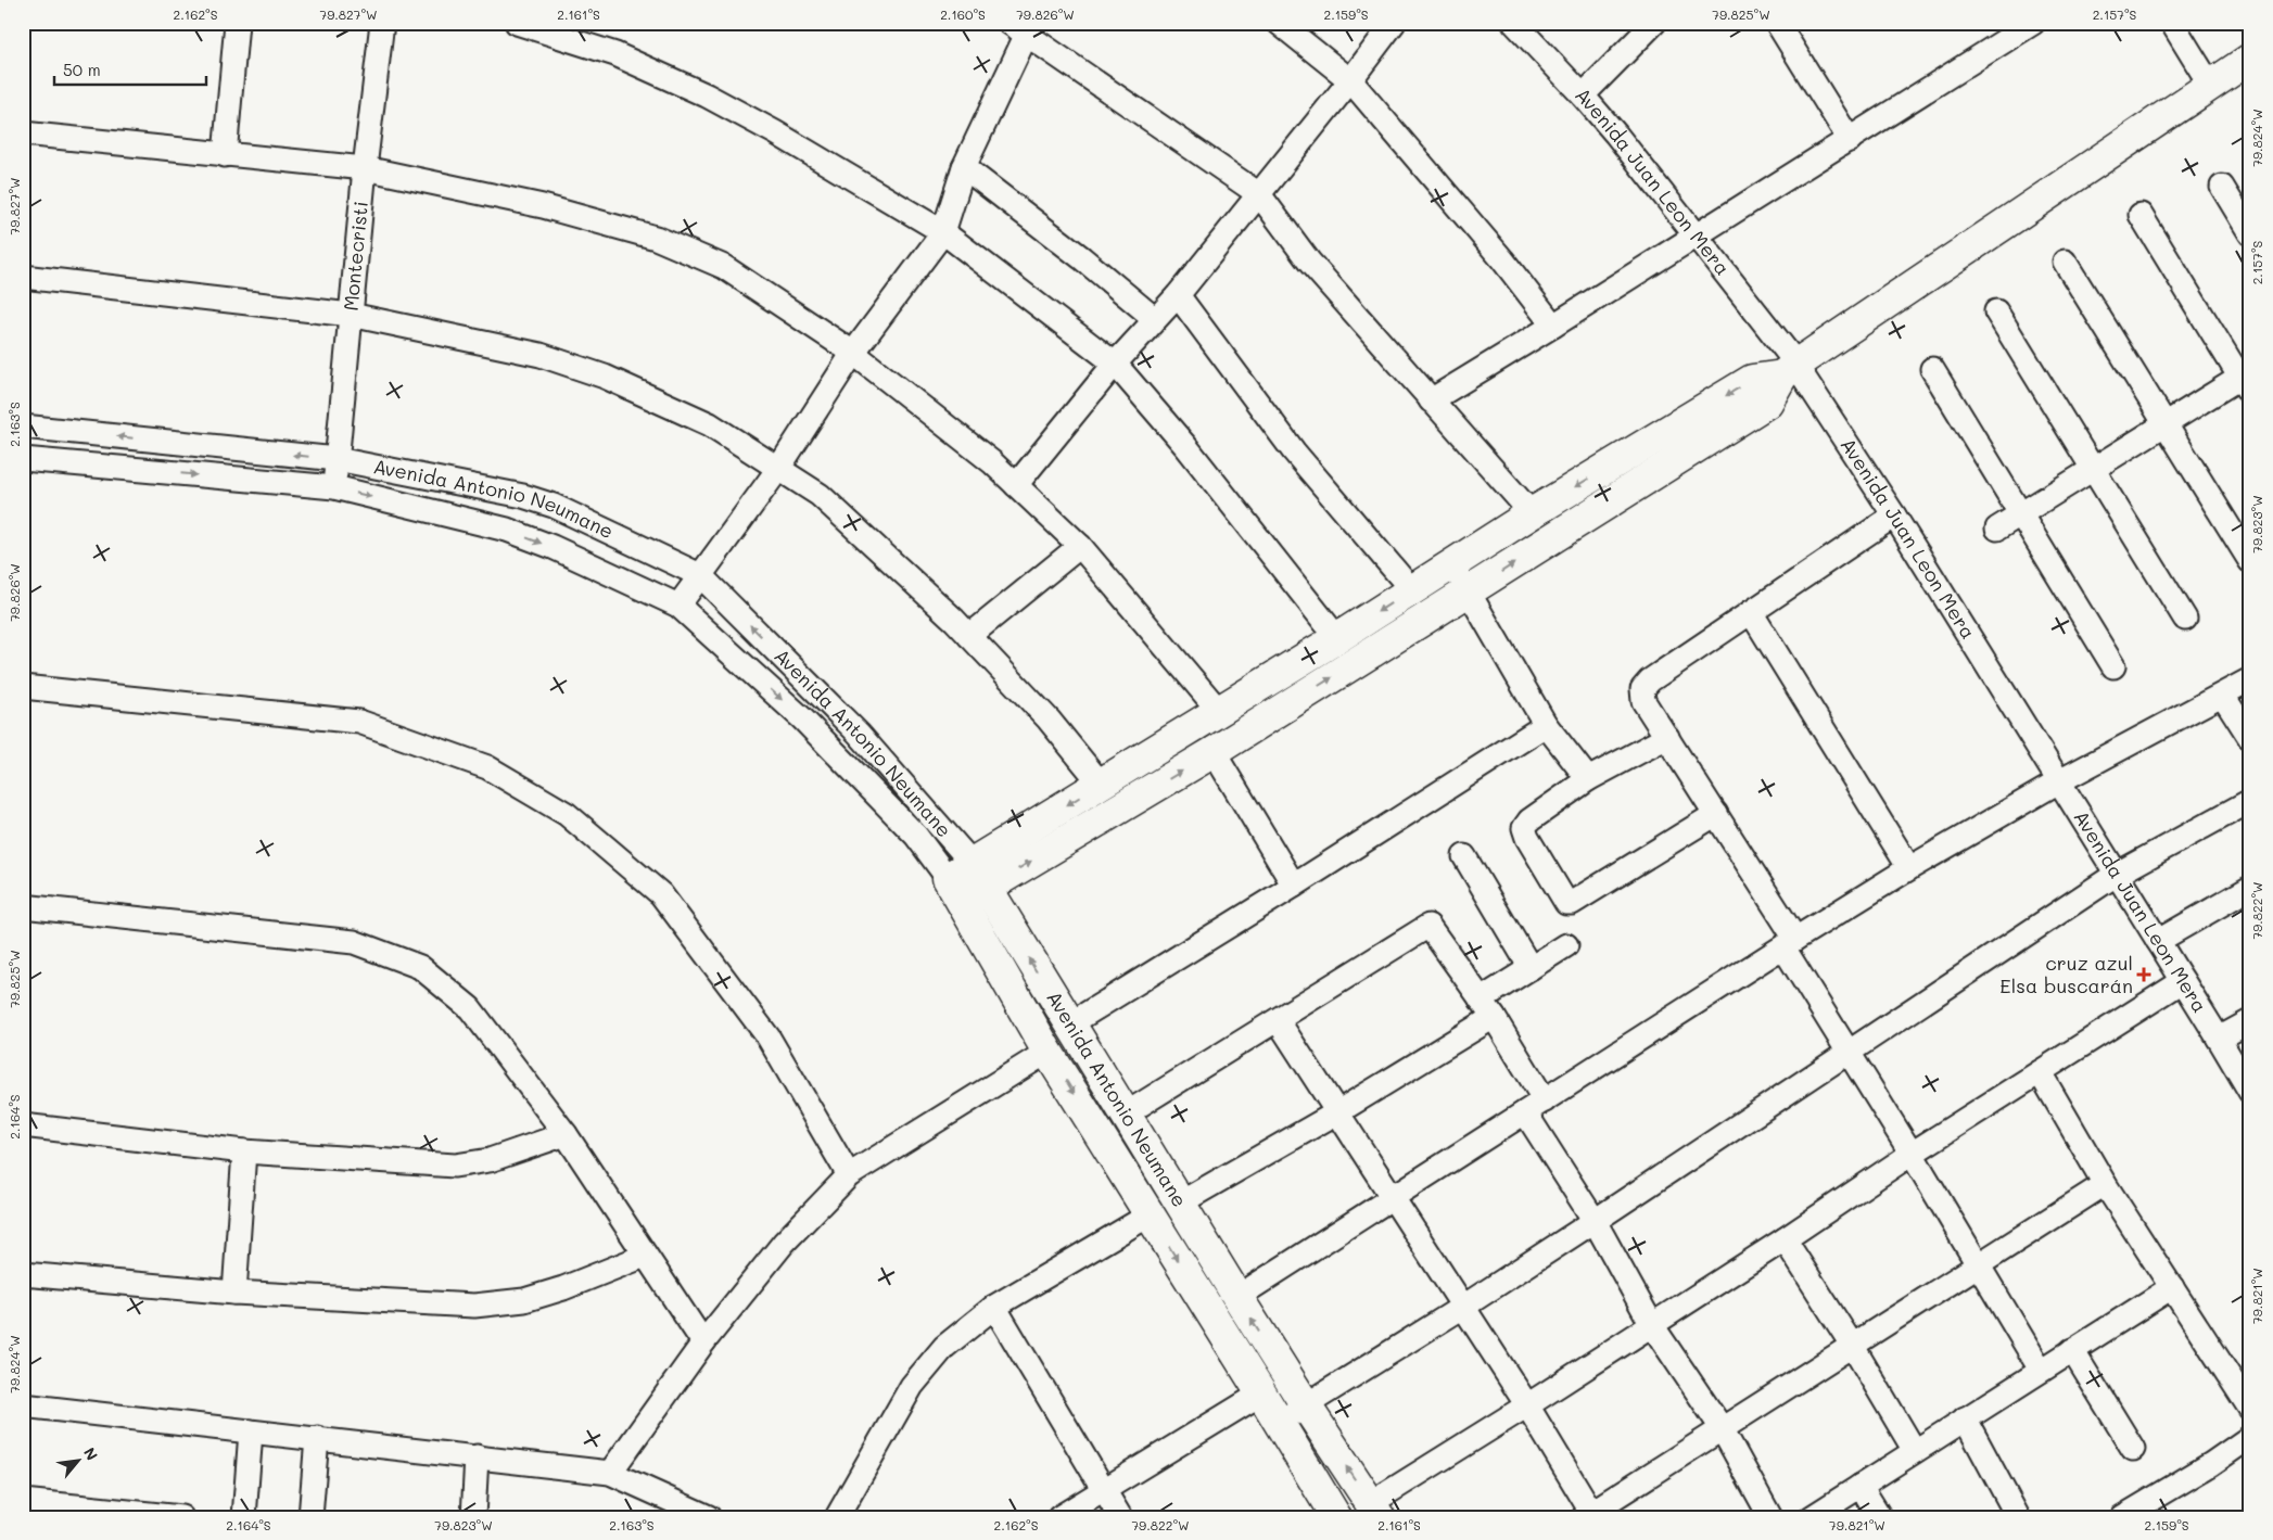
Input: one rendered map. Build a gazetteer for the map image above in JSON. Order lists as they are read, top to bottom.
{
  "streets": {
    "street": ["Avenida Juan Leon Mera", "Montecristi", "Avenida Antonio Neumane"]
  },
  "crossings": [
    ["Montecristi", "Avenida Antonio Neumane"]
  ],
  "places": {
    "health": ["cruz azul Elsa buscarán"]
  },
  "scale_bar": "50 m",
  "north": "top right",
  "coordinates": [
    "2.162°S",
    "79.827°W",
    "2.161°S",
    "2.160°S",
    "79.826°W",
    "2.159°S",
    "79.825°W",
    "2.157°S",
    "79.824°W",
    "2.163°S",
    "79.823°W",
    "79.822°W",
    "2.164°S",
    "79.821°W"
  ]
}
